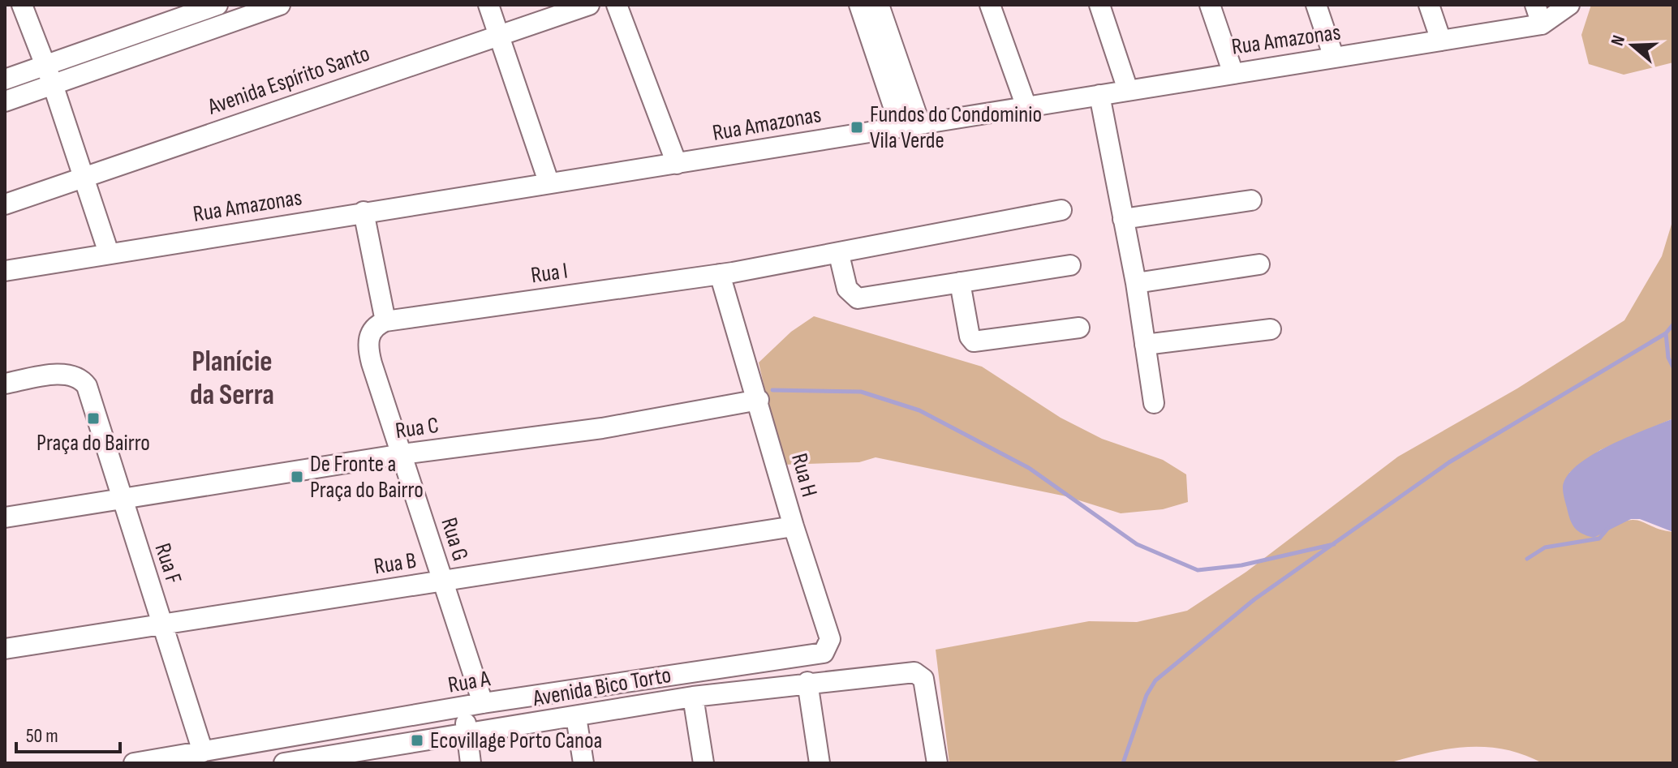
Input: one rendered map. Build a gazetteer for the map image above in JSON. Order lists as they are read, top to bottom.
{
  "streets": {
    "street": [
      "Rua Amazonas",
      "Avenida Espírito Santo",
      "Rua I",
      "Rua C",
      "Rua H",
      "Rua G",
      "Rua F",
      "Rua B",
      "Rua A",
      "Avenida Bico Torto"
    ]
  },
  "crossings": [
    ["Rua I", "Rua H"],
    ["Rua I", "Rua G"],
    ["Rua C", "Rua H"],
    ["Rua C", "Rua G"],
    ["Rua C", "Rua F"],
    ["Rua H", "Rua B"],
    ["Rua H", "Rua A"],
    ["Rua G", "Rua B"],
    ["Rua G", "Rua A"],
    ["Rua G", "Avenida Bico Torto"],
    ["Rua F", "Rua B"],
    ["Rua F", "Rua A"]
  ],
  "districts": ["Planície da Serra"],
  "places": {
    "transit": [
      "Fundos do Condominio Vila Verde",
      "Praça do Bairro",
      "De Fronte a Praça do Bairro",
      "Ecovillage Porto Canoa"
    ]
  },
  "scale_bar": "50 m",
  "north": "left"
}
